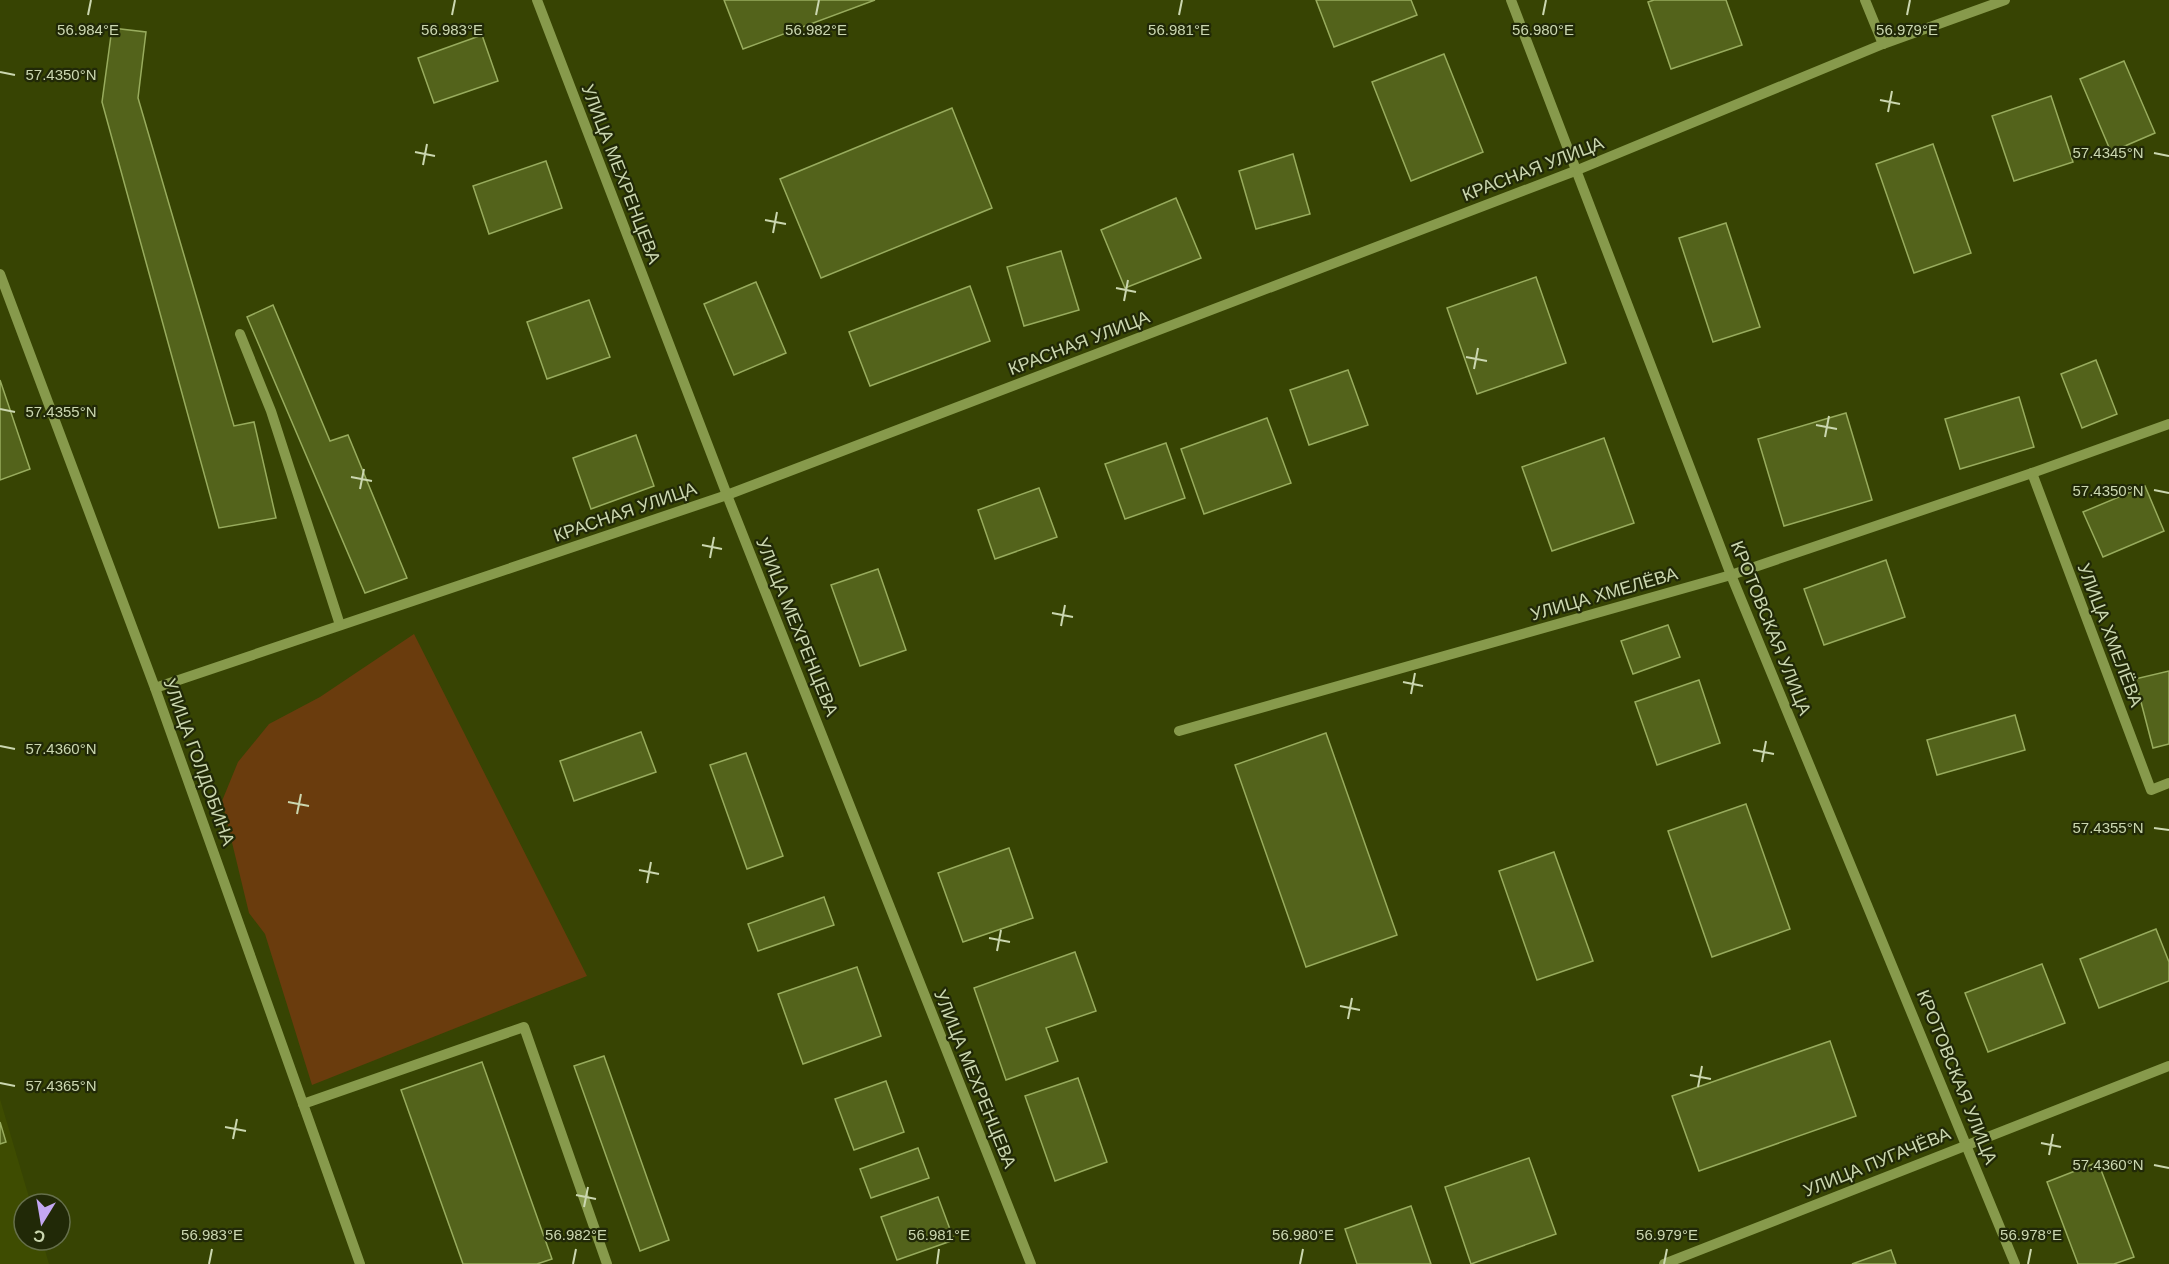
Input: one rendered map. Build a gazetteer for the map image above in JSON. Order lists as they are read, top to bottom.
{
  "streets": {
    "street": [
      "КРАСНАЯ УЛИЦА",
      "УЛИЦА МЕХРЕНЦЕВА",
      "УЛИЦА ХМЕЛЁВА",
      "КРОТОВСКАЯ УЛИЦА",
      "УЛИЦА ГОЛДОБИНА",
      "УЛИЦА ПУГАЧЁВА"
    ]
  },
  "crossings": [
    ["КРАСНАЯ УЛИЦА", "УЛИЦА МЕХРЕНЦЕВА"],
    ["КРАСНАЯ УЛИЦА", "КРОТОВСКАЯ УЛИЦА"],
    ["КРАСНАЯ УЛИЦА", "УЛИЦА ГОЛДОБИНА"],
    ["УЛИЦА ХМЕЛЁВА", "КРОТОВСКАЯ УЛИЦА"],
    ["КРОТОВСКАЯ УЛИЦА", "УЛИЦА ПУГАЧЁВА"]
  ],
  "north": "bottom",
  "coordinates": [
    "56.980°E",
    "56.984°E",
    "56.983°E",
    "56.982°E",
    "56.981°E",
    "56.979°E",
    "57.4350°N",
    "57.4345°N",
    "57.4355°N",
    "57.4360°N",
    "57.4365°N",
    "56.978°E"
  ]
}
